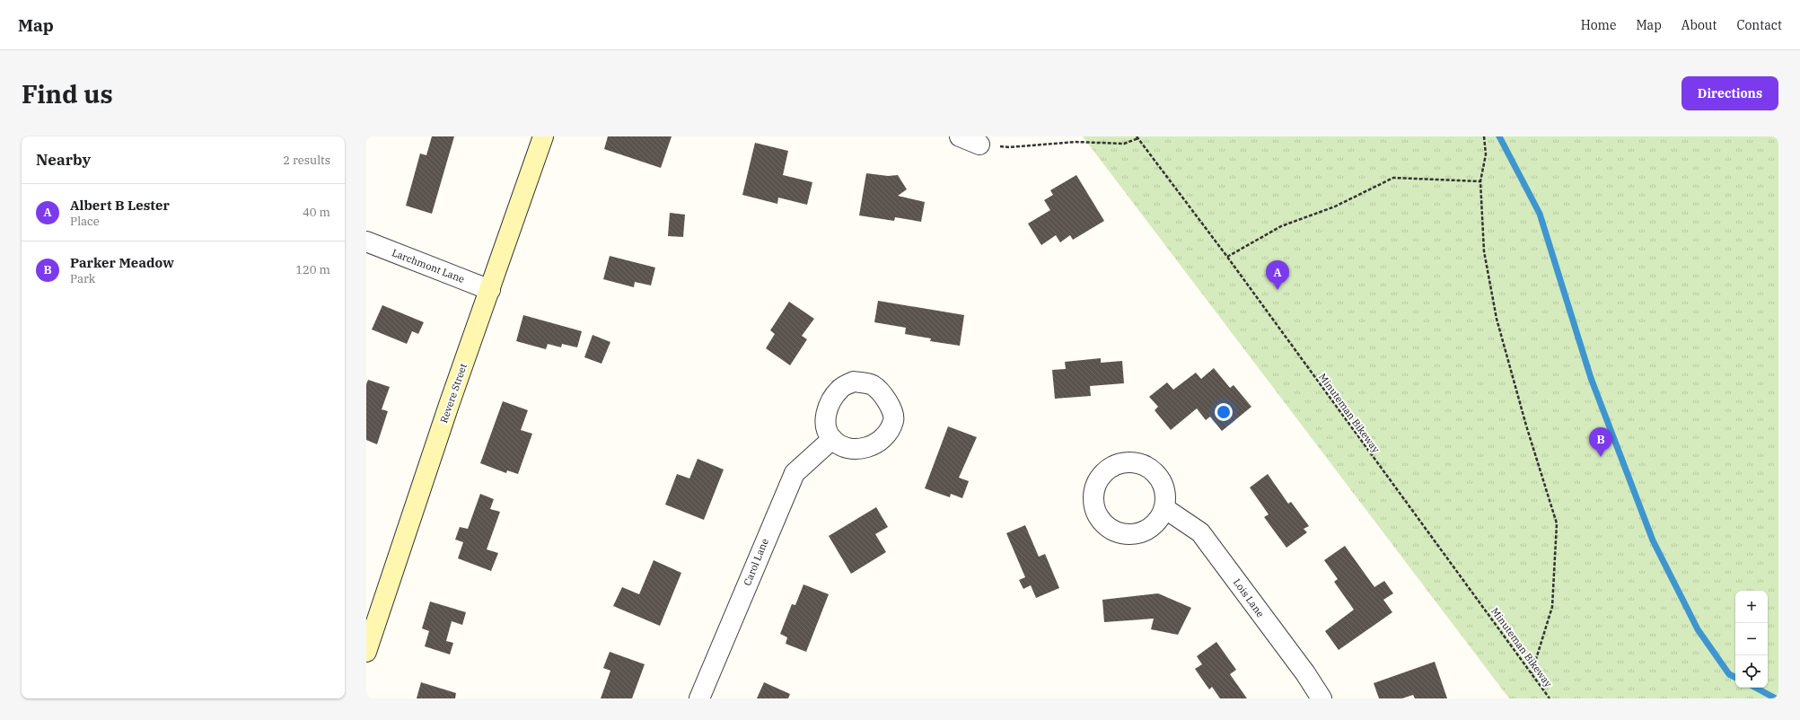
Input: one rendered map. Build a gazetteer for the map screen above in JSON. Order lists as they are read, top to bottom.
{
  "streets": {
    "street": [
      "Larchmont Lane",
      "Revere Street",
      "Carol Lane",
      "Lois Lane"
    ],
    "path": ["Minuteman Bikeway"]
  },
  "crossings": [
    ["Larchmont Lane", "Revere Street"]
  ],
  "page": {
    "header": "Map",
    "nav": [
      "Home",
      "Map",
      "About",
      "Contact"
    ],
    "buttons": "Directions",
    "title": "Find us",
    "heading": ["Nearby", "2 results"],
    "list": [
      {
        "mark": "A",
        "name": "Albert B Lester",
        "note": "Place",
        "value": "40 m"
      },
      {
        "mark": "B",
        "name": "Parker Meadow",
        "note": "Park",
        "value": "120 m"
      }
    ],
    "pins": ["A", "B"],
    "map_buttons": ["+", "−"]
  }
}
